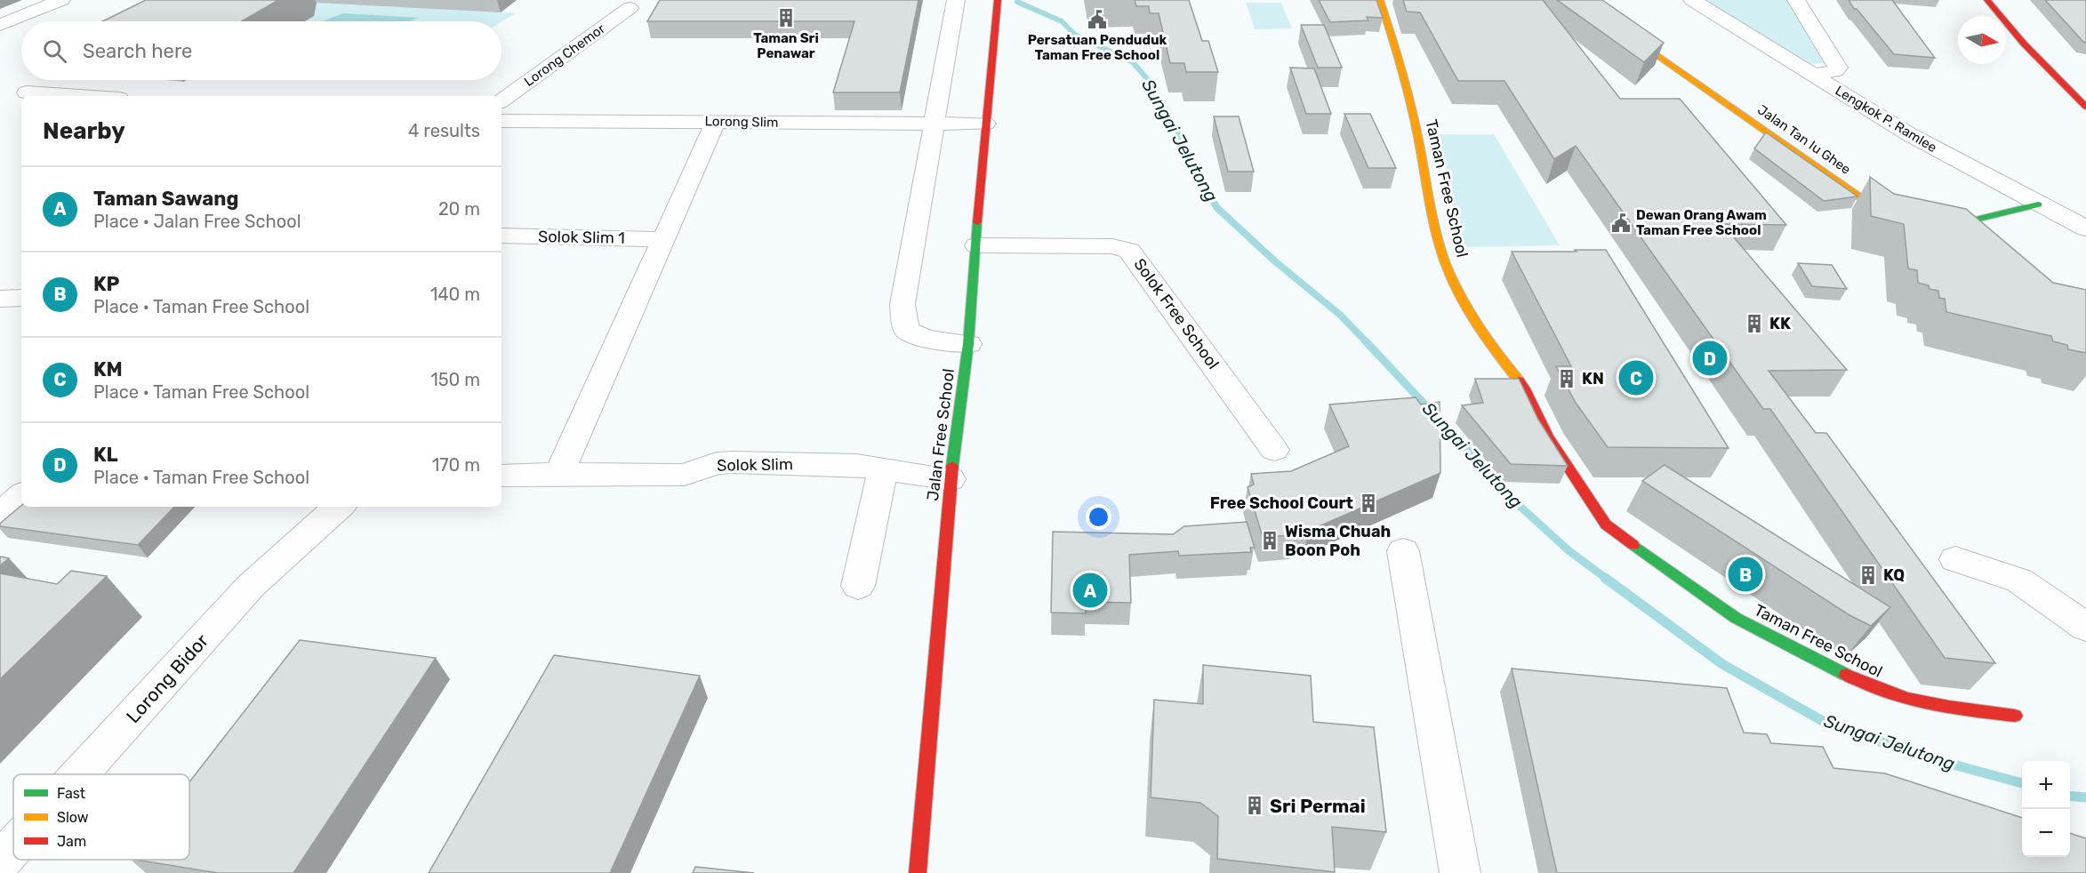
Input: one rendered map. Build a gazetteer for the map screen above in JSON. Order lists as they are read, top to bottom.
{
  "streets": {
    "street": [
      "Lorong Chemor",
      "Lengkok P. Ramlee",
      "Lorong Slim",
      "Jalan Tan Iu Ghee",
      "Taman Free School",
      "Solok Slim 1",
      "Solok Free School",
      "Jalan Free School",
      "Solok Slim",
      "Lorong Bidor"
    ]
  },
  "crossings": [
    ["Lorong Slim", "Jalan Free School"],
    ["Solok Free School", "Jalan Free School"],
    ["Jalan Free School", "Solok Slim"]
  ],
  "water": ["Sungai Jelutong"],
  "places": {
    "building": [
      "Taman Sri Penawar",
      "KK",
      "KN",
      "Free School Court",
      "Wisma Chuah Boon Poh",
      "KQ",
      "Sri Permai"
    ],
    "public building": ["Persatuan Penduduk Taman Free School", "Dewan Orang Awam Taman Free School"]
  },
  "legend": ["Fast", "Slow", "Jam"],
  "north": "right",
  "page": {
    "search": "Search here",
    "heading": ["Nearby", "4 results"],
    "list": [
      {
        "mark": "A",
        "name": "Taman Sawang",
        "note": "Place · Jalan Free School",
        "value": "20 m"
      },
      {
        "mark": "B",
        "name": "KP",
        "note": "Place · Taman Free School",
        "value": "140 m"
      },
      {
        "mark": "C",
        "name": "KM",
        "note": "Place · Taman Free School",
        "value": "150 m"
      },
      {
        "mark": "D",
        "name": "KL",
        "note": "Place · Taman Free School",
        "value": "170 m"
      }
    ],
    "pins": [
      "D",
      "C",
      "B",
      "A"
    ],
    "map_buttons": ["+", "−"]
  }
}
